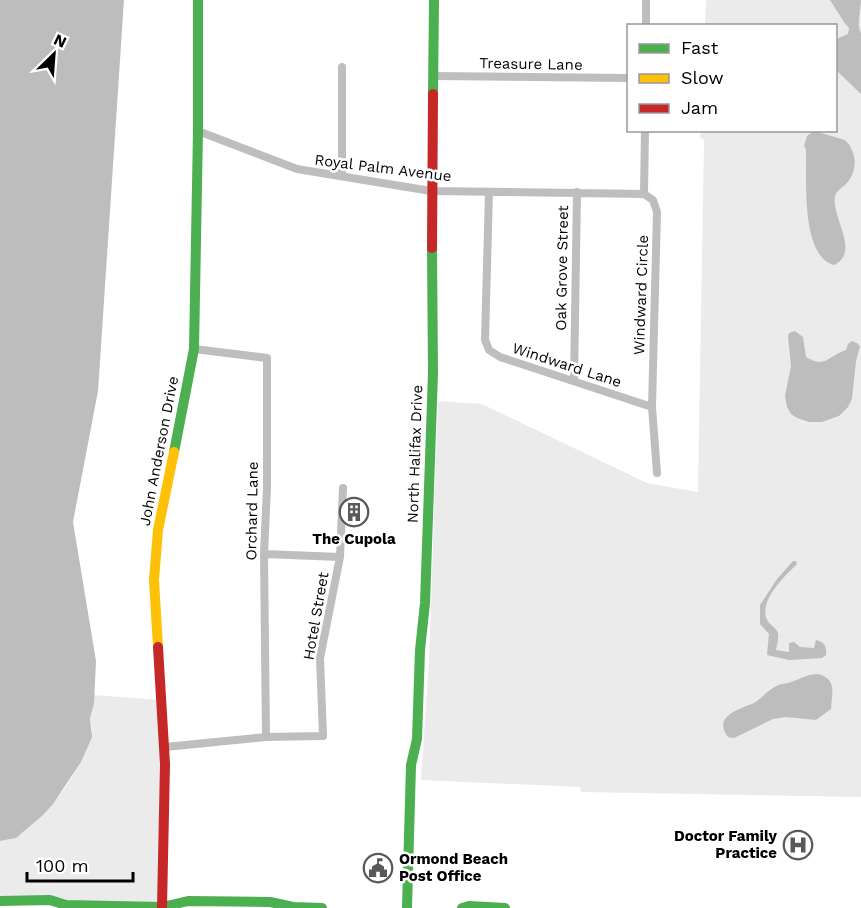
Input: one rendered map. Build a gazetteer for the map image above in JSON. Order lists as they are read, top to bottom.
{
  "streets": {
    "street": [
      "Treasure Lane",
      "Royal Palm Avenue",
      "Oak Grove Street",
      "Windward Circle",
      "Windward Lane",
      "John Anderson Drive",
      "North Halifax Drive",
      "Orchard Lane",
      "Hotel Street"
    ]
  },
  "crossings": [
    ["Treasure Lane", "North Halifax Drive"],
    ["Royal Palm Avenue", "Oak Grove Street"],
    ["Royal Palm Avenue", "Windward Circle"],
    ["Royal Palm Avenue", "Windward Lane"],
    ["Royal Palm Avenue", "John Anderson Drive"],
    ["Royal Palm Avenue", "North Halifax Drive"],
    ["Oak Grove Street", "Windward Lane"],
    ["Windward Circle", "Windward Lane"],
    ["John Anderson Drive", "Orchard Lane"],
    ["John Anderson Drive", "Hotel Street"],
    ["Orchard Lane", "Hotel Street"]
  ],
  "places": {
    "building": ["The Cupola"],
    "hospital": ["Doctor Family Practice"],
    "public building": ["Ormond Beach Post Office"]
  },
  "legend": ["Fast", "Slow", "Jam"],
  "scale_bar": "100 m",
  "north": "top right"
}
